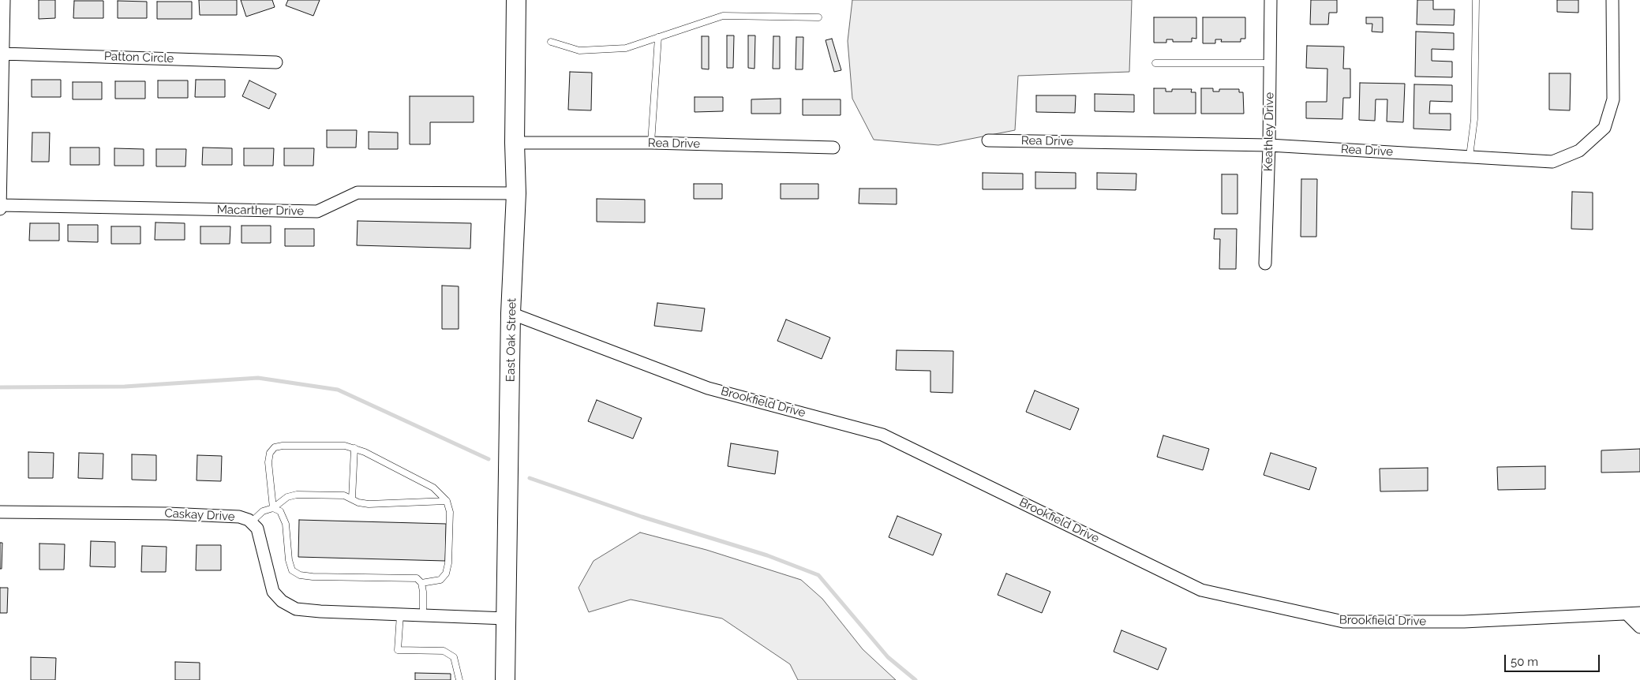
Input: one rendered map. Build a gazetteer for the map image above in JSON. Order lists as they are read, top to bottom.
{
  "streets": {
    "highway": ["East Oak Street"],
    "street": [
      "Patton Circle",
      "Keathley Drive",
      "Rea Drive",
      "Macarther Drive",
      "Brookfield Drive",
      "Caskay Drive"
    ]
  },
  "crossings": [
    ["Keathley Drive", "Rea Drive"],
    ["Rea Drive", "East Oak Street"],
    ["Macarther Drive", "East Oak Street"],
    ["East Oak Street", "Brookfield Drive"],
    ["East Oak Street", "Caskay Drive"]
  ],
  "scale_bar": "50 m"
}
